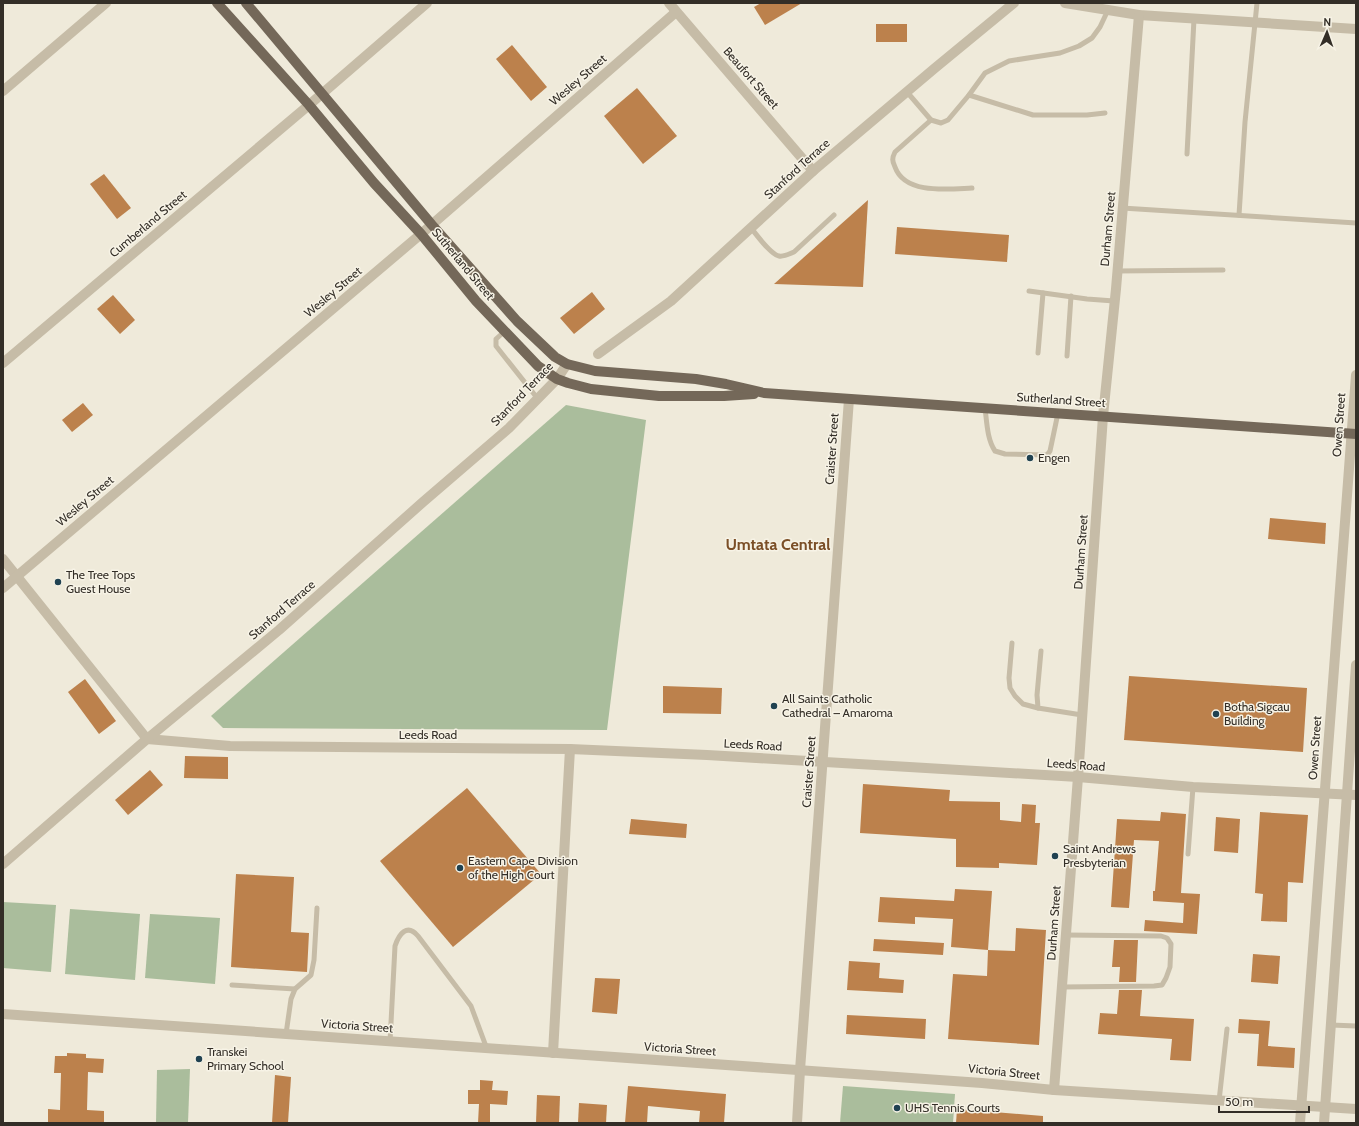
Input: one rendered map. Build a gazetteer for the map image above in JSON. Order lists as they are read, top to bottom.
{
  "streets": {
    "main road": ["Sutherland Street"],
    "street": [
      "Beaufort Street",
      "Wesley Street",
      "Stanford Terrace",
      "Cumberland Street",
      "Durham Street",
      "Owen Street",
      "Craister Street",
      "Leeds Road",
      "Victoria Street"
    ]
  },
  "crossings": [
    ["Beaufort Street", "Wesley Street"],
    ["Beaufort Street", "Stanford Terrace"],
    ["Wesley Street", "Sutherland Street"],
    ["Stanford Terrace", "Sutherland Street"],
    ["Stanford Terrace", "Leeds Road"],
    ["Cumberland Street", "Sutherland Street"],
    ["Durham Street", "Sutherland Street"],
    ["Durham Street", "Leeds Road"],
    ["Durham Street", "Victoria Street"],
    ["Sutherland Street", "Owen Street"],
    ["Sutherland Street", "Craister Street"],
    ["Owen Street", "Leeds Road"],
    ["Owen Street", "Victoria Street"],
    ["Craister Street", "Leeds Road"],
    ["Craister Street", "Victoria Street"]
  ],
  "districts": ["Umtata Central"],
  "places": [
    "Engen",
    "The Tree Tops Guest House",
    "All Saints Catholic Cathedral – Amaroma",
    "Botha Sigcau Building",
    "Saint Andrews Presbyterian",
    "Eastern Cape Division of the High Court",
    "Transkei Primary School",
    "UHS Tennis Courts"
  ],
  "scale_bar": "50 m",
  "north": "top"
}
